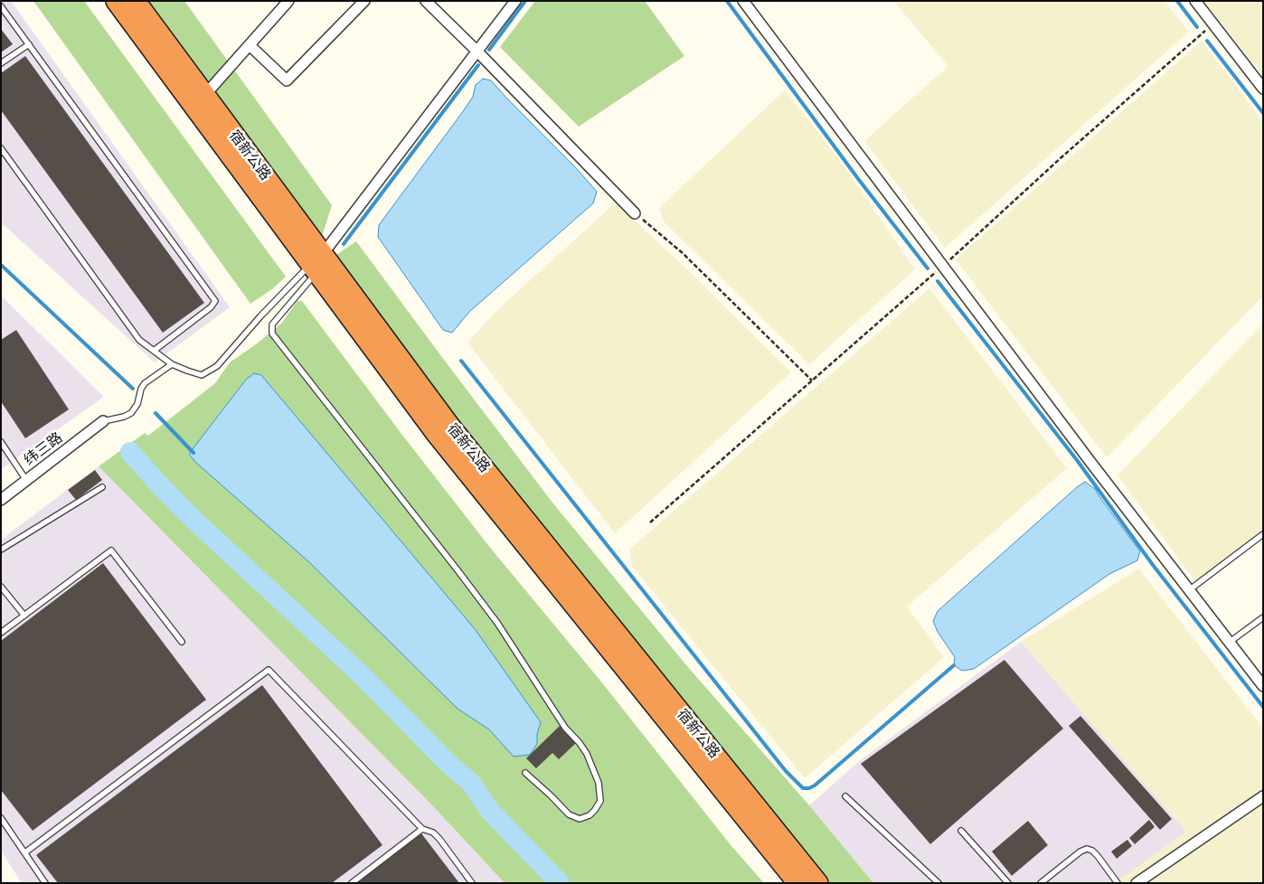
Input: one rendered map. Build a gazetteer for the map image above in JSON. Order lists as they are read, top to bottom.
{
  "streets": {
    "highway": ["宿新公路"],
    "street": ["纬三路"]
  }
}
